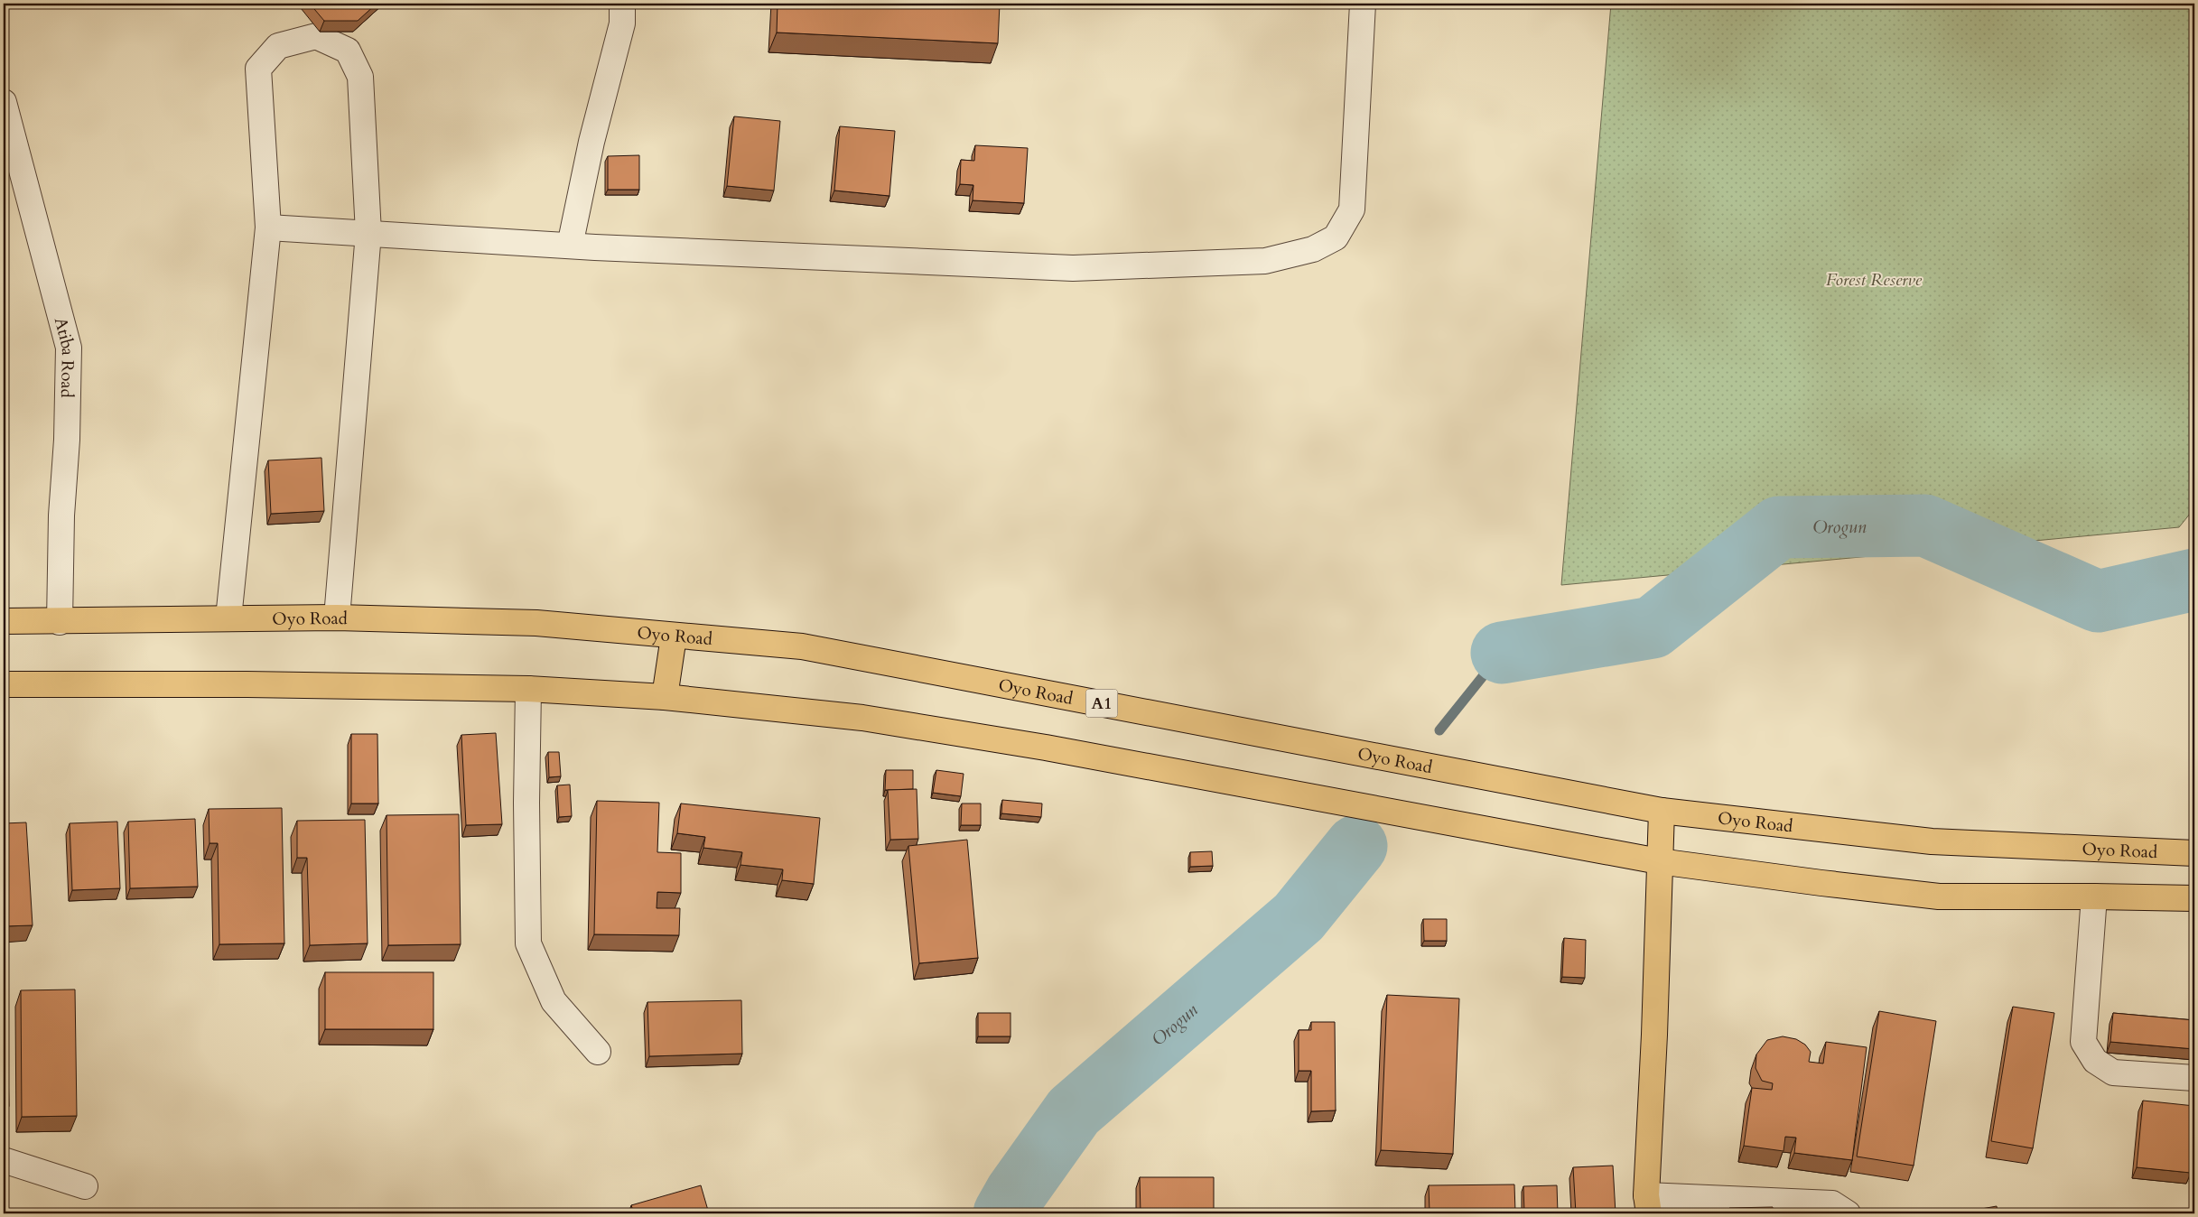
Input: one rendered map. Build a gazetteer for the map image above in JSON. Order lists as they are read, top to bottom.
{
  "streets": {
    "main road": ["Oyo Road", "A1"],
    "street": ["Atiba Road"]
  },
  "crossings": [
    ["Atiba Road", "Oyo Road"]
  ],
  "water": ["Orogun"],
  "parks": ["Forest Reserve"]
}
